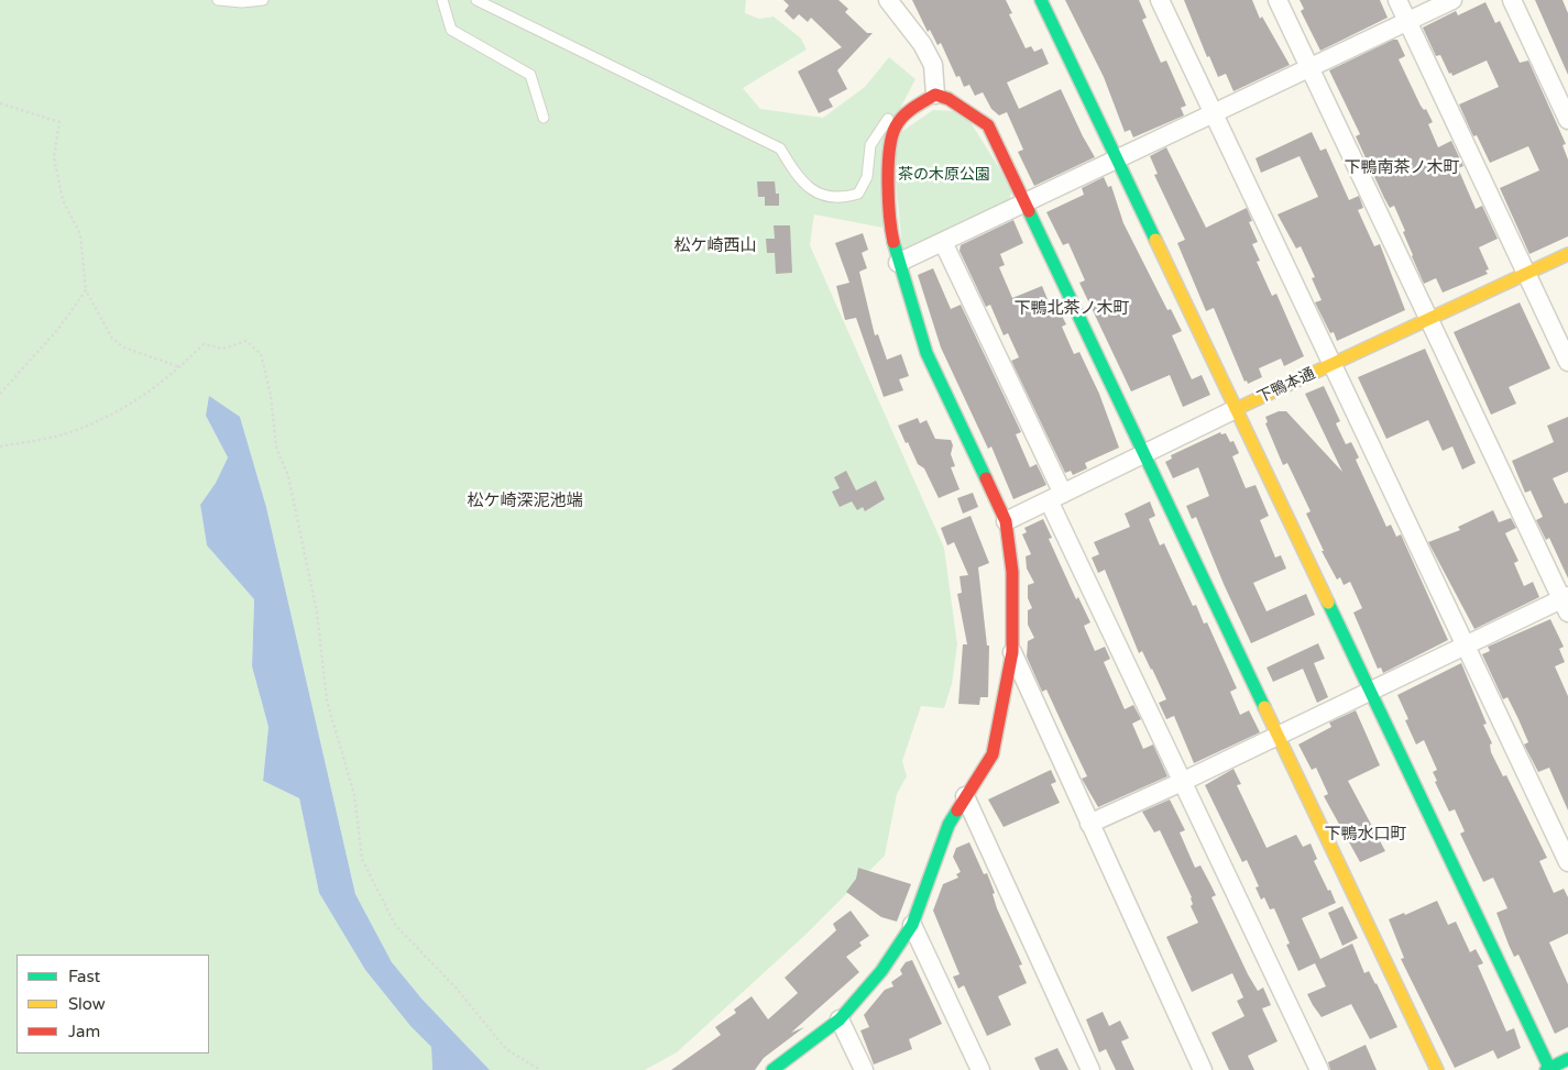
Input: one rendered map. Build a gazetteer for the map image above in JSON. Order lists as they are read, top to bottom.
{
  "streets": {
    "street": ["下鴨本通"]
  },
  "districts": [
    "下鴨南茶ノ木町",
    "松ケ崎西山",
    "下鴨北茶ノ木町",
    "松ケ崎深泥池端",
    "下鴨水口町"
  ],
  "parks": ["茶の木原公園"],
  "legend": ["Fast", "Slow", "Jam"]
}
